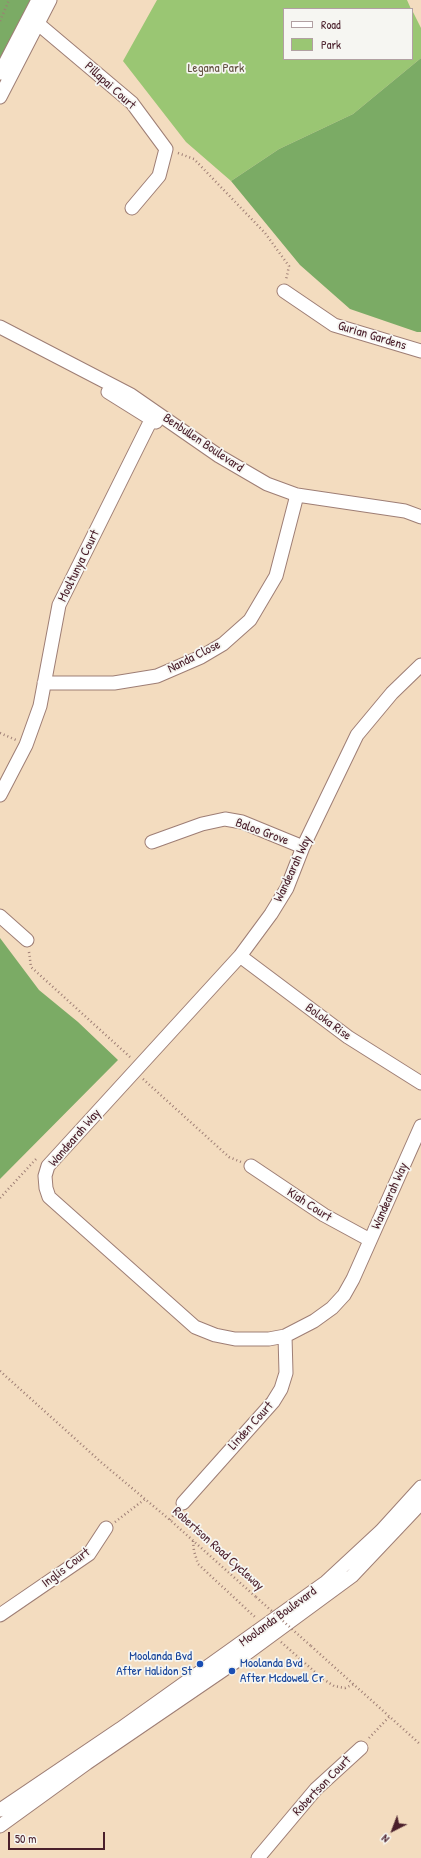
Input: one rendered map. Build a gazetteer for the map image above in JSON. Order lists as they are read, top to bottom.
{
  "streets": {
    "street": [
      "Pillapai Court",
      "Gurian Gardens",
      "Benbullen Boulevard",
      "Mooltunya Court",
      "Nanda Close",
      "Baloo Grove",
      "Wandearah Way",
      "Boloka Rise",
      "Kiah Court",
      "Linden Court",
      "Inglis Court",
      "Moolanda Boulevard",
      "Robertson Court"
    ],
    "path": ["Robertson Road Cycleway"]
  },
  "crossings": [
    ["Benbullen Boulevard", "Mooltunya Court"],
    ["Benbullen Boulevard", "Nanda Close"],
    ["Mooltunya Court", "Nanda Close"],
    ["Baloo Grove", "Wandearah Way"],
    ["Wandearah Way", "Boloka Rise"],
    ["Wandearah Way", "Kiah Court"],
    ["Wandearah Way", "Linden Court"],
    ["Robertson Road Cycleway", "Robertson Court"]
  ],
  "parks": ["Legana Park"],
  "places": ["Moolanda Bvd After Halidon St", "Moolanda Bvd After Mcdowell Cr"],
  "legend": ["Road", "Park"],
  "scale_bar": "50 m",
  "north": "bottom left"
}
